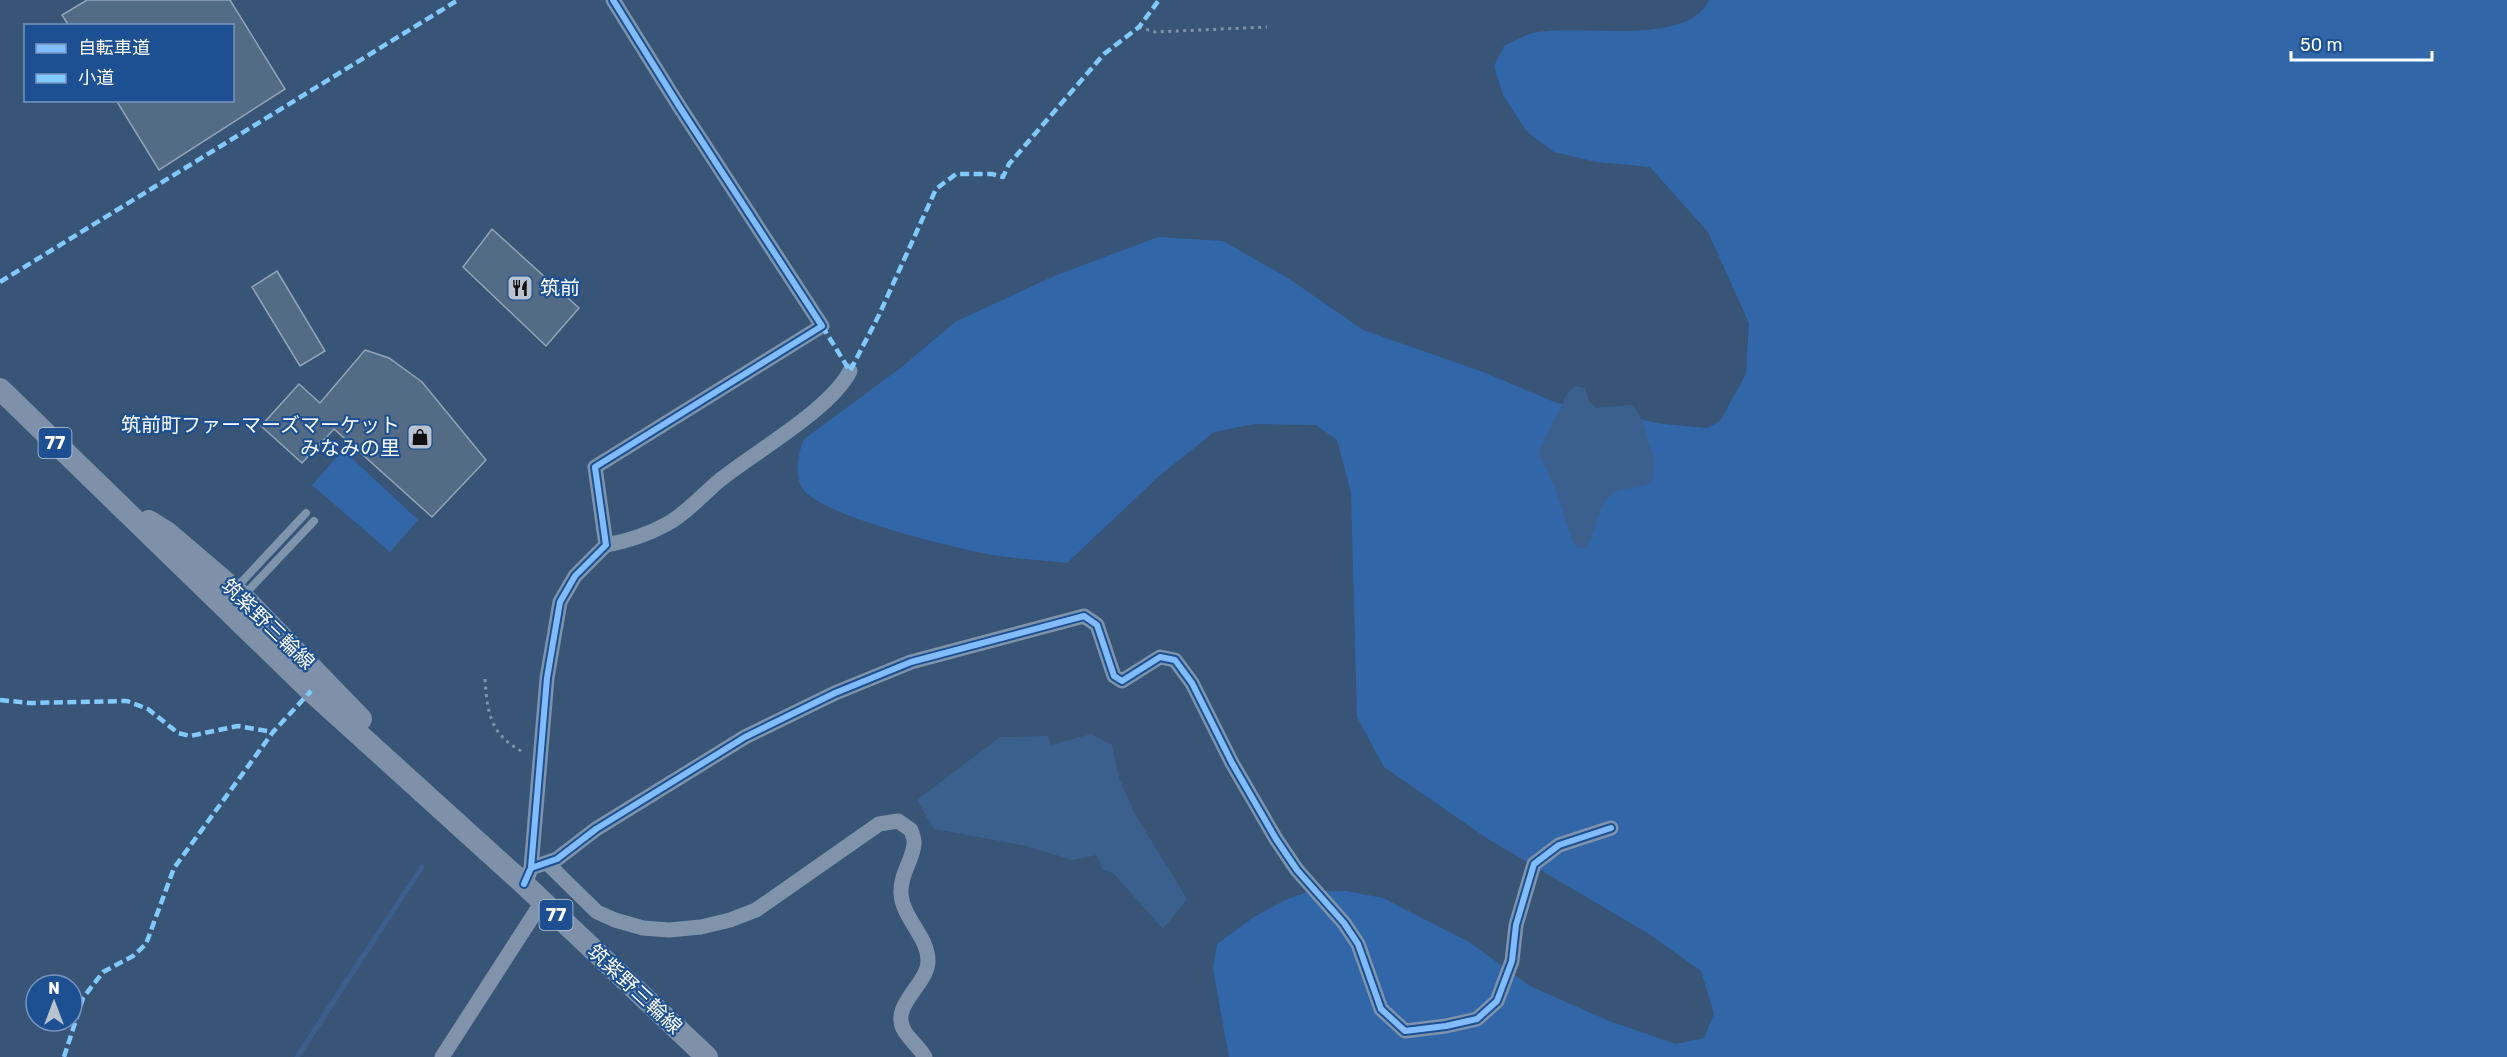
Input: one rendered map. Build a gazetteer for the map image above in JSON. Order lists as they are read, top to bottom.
{
  "streets": {
    "main road": ["77", "筑紫野三輪線"]
  },
  "places": {
    "restaurant": ["筑前"],
    "shop": ["筑前町ファーマーズマーケット みなみの里"]
  },
  "legend": ["自転車道", "小道"],
  "scale_bar": "50 m",
  "north": "top"
}
